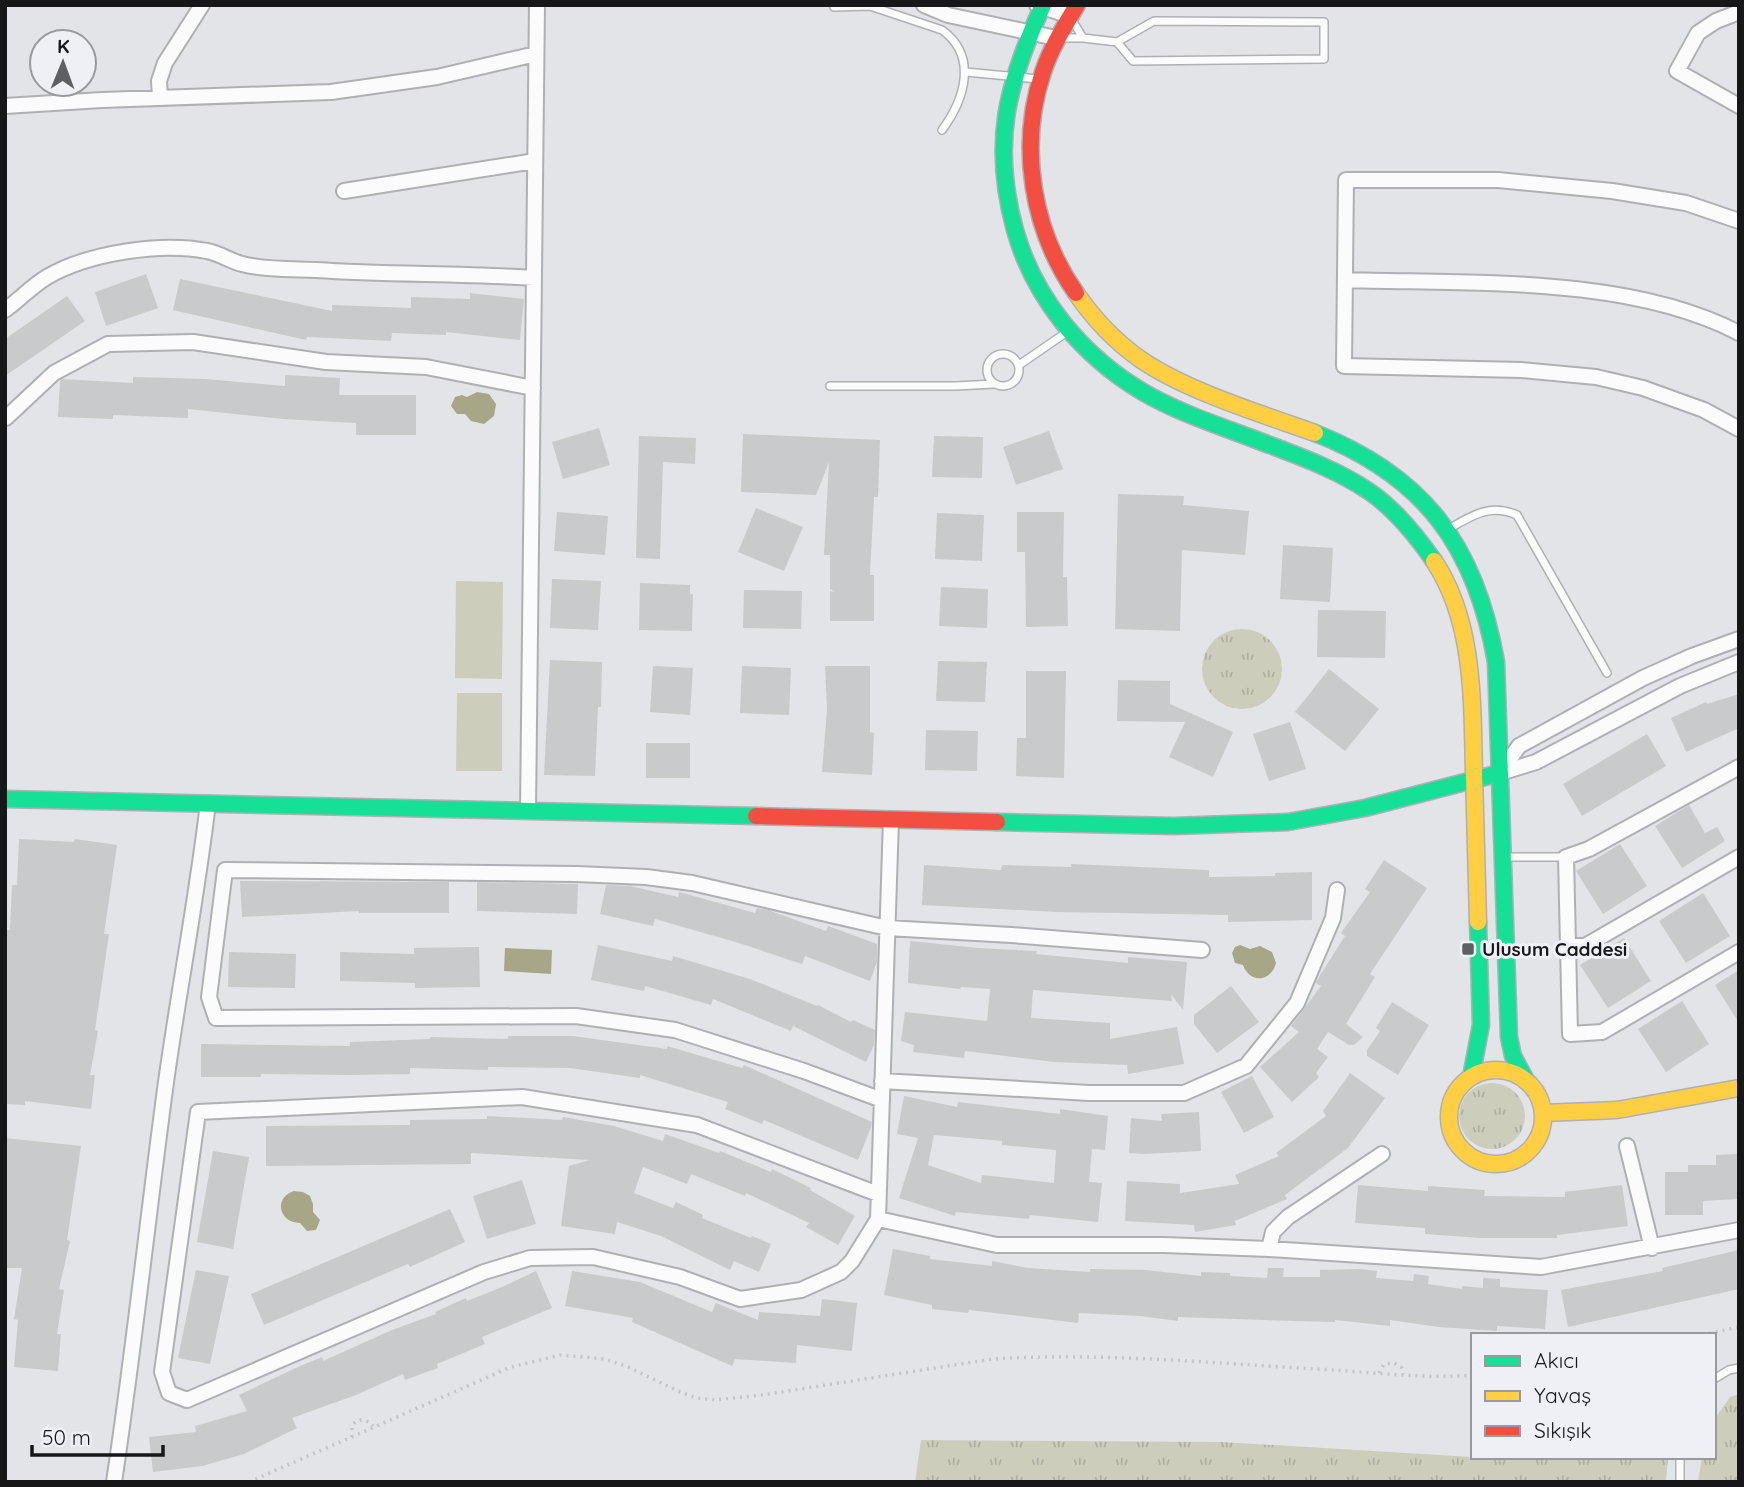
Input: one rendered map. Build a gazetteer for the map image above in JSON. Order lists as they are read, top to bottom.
{
  "places": {
    "transit": ["Ulusum Caddesi"]
  },
  "legend": ["Akıcı", "Yavaş", "Sıkışık"],
  "scale_bar": "50 m",
  "north": "top"
}
